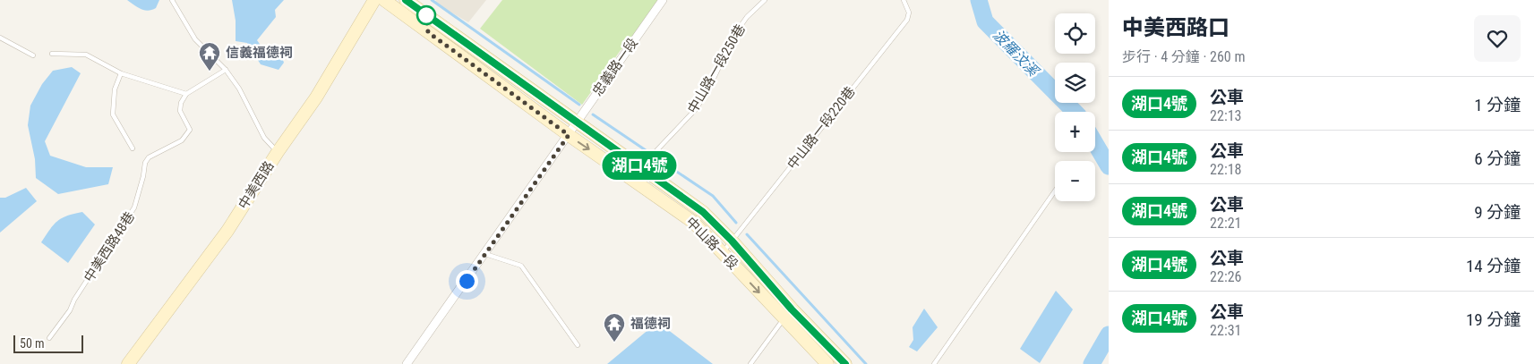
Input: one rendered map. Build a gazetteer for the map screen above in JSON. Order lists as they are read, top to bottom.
{
  "streets": {
    "street": ["忠義路一段", "中美西路", "中山路一段"],
    "lane": ["中山路一段250巷", "中山路一段220巷", "中美西路48巷"]
  },
  "crossings": [
    ["忠義路一段", "中山路一段"],
    ["中山路一段250巷", "中山路一段"],
    ["中山路一段220巷", "中山路一段"]
  ],
  "water": ["波羅汶溪"],
  "places": {
    "temple": ["信義福德祠", "福德祠"]
  },
  "lines": ["bus line 湖口4號"],
  "scale_bar": "50 m",
  "page": {
    "on_map": "湖口4號",
    "heading": ["中美西路口", "步行 · 4 分鐘 · 260 m"],
    "map_buttons": ["+", "−"],
    "list": [
      {
        "mark": "湖口4號",
        "name": "公車",
        "note": "22:13",
        "value": "1 分鐘"
      },
      {
        "mark": "湖口4號",
        "name": "公車",
        "note": "22:18",
        "value": "6 分鐘"
      },
      {
        "mark": "湖口4號",
        "name": "公車",
        "note": "22:21",
        "value": "9 分鐘"
      },
      {
        "mark": "湖口4號",
        "name": "公車",
        "note": "22:26",
        "value": "14 分鐘"
      },
      {
        "mark": "湖口4號",
        "name": "公車",
        "note": "22:31",
        "value": "19 分鐘"
      }
    ],
    "scale": "50 m"
  }
}
